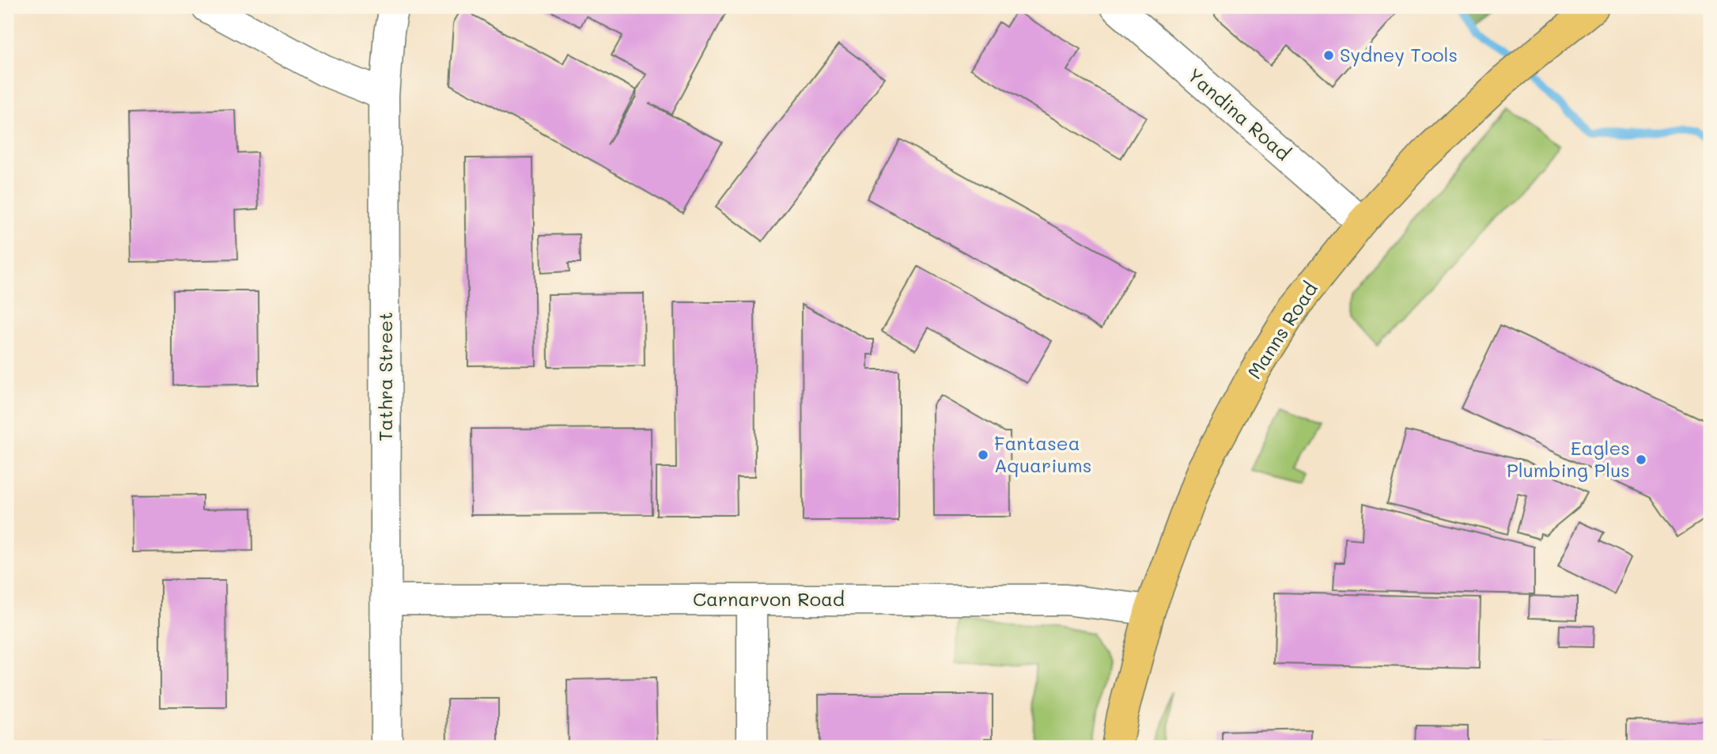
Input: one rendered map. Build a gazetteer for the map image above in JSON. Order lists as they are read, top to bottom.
{
  "streets": {
    "main road": ["Manns Road"],
    "street": ["Yandina Road", "Tathra Street", "Carnarvon Road"]
  },
  "crossings": [
    ["Yandina Road", "Manns Road"],
    ["Manns Road", "Carnarvon Road"],
    ["Tathra Street", "Carnarvon Road"]
  ],
  "places": ["Sydney Tools", "Fantasea Aquariums", "Eagles Plumbing Plus"]
}
